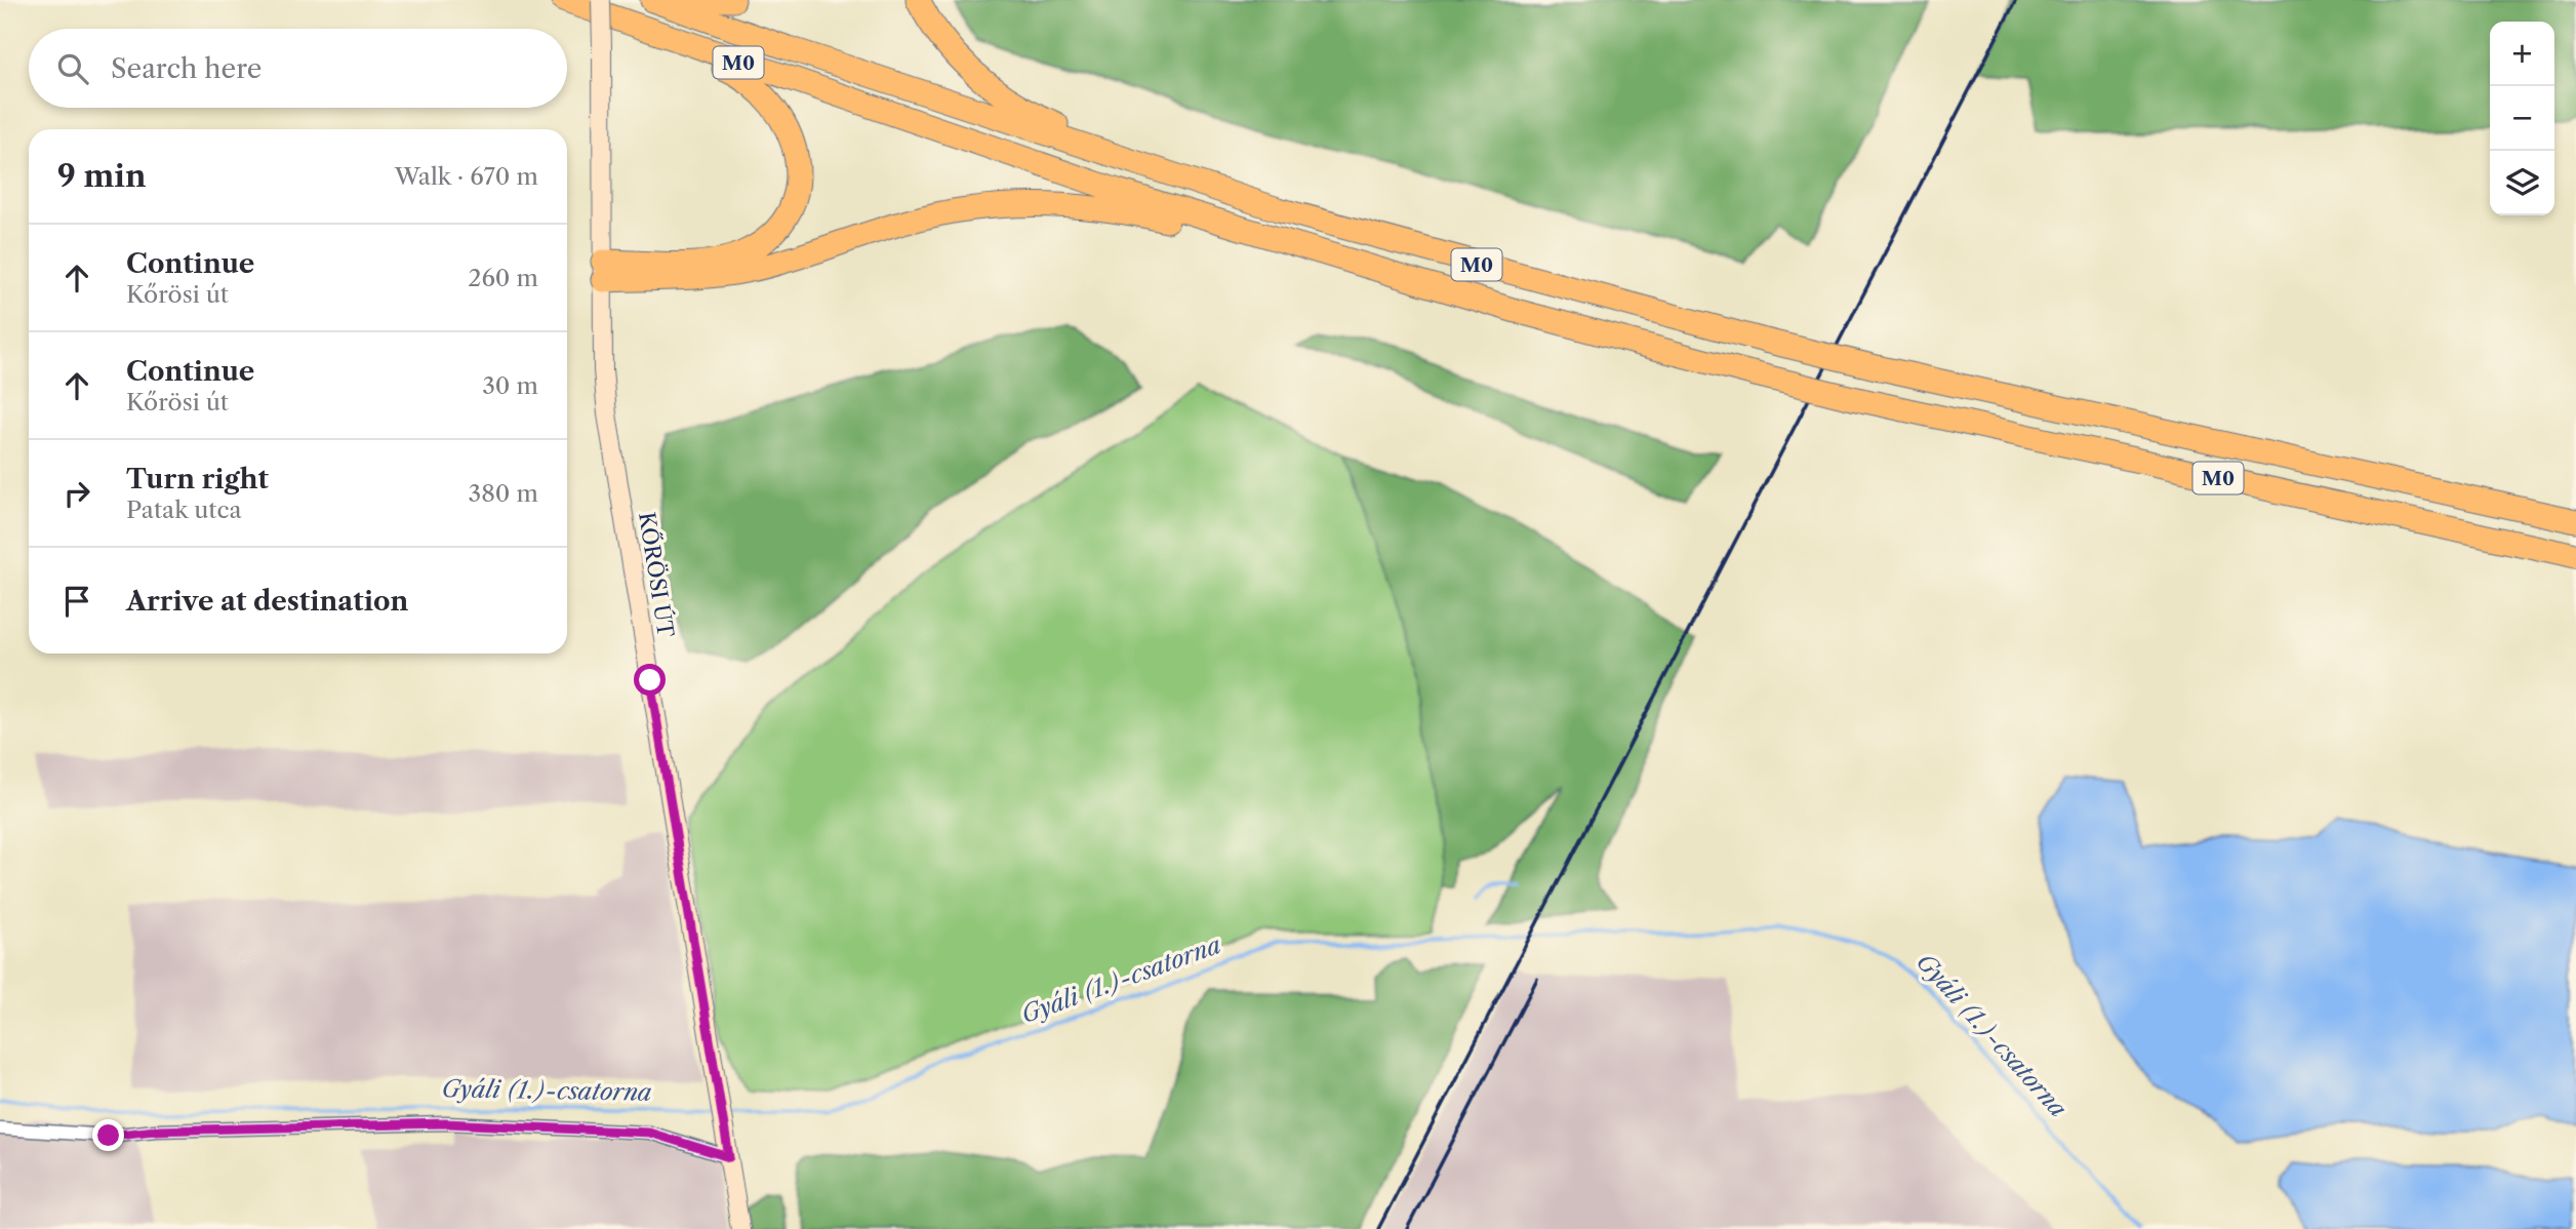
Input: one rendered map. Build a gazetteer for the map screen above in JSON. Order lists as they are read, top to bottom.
{
  "streets": {
    "highway": ["M0"],
    "main road": ["KŐRÖSI ÚT"]
  },
  "water": ["Gyáli (1.)-csatorna"],
  "page": {
    "map_buttons": ["+", "−"],
    "search": "Search here",
    "heading": ["9 min", "Walk · 670 m"],
    "list": [
      ["Continue", "Kőrösi út", "260 m"],
      ["Continue", "Kőrösi út", "30 m"],
      ["Turn right", "Patak utca", "380 m"],
      "Arrive at destination"
    ]
  }
}
